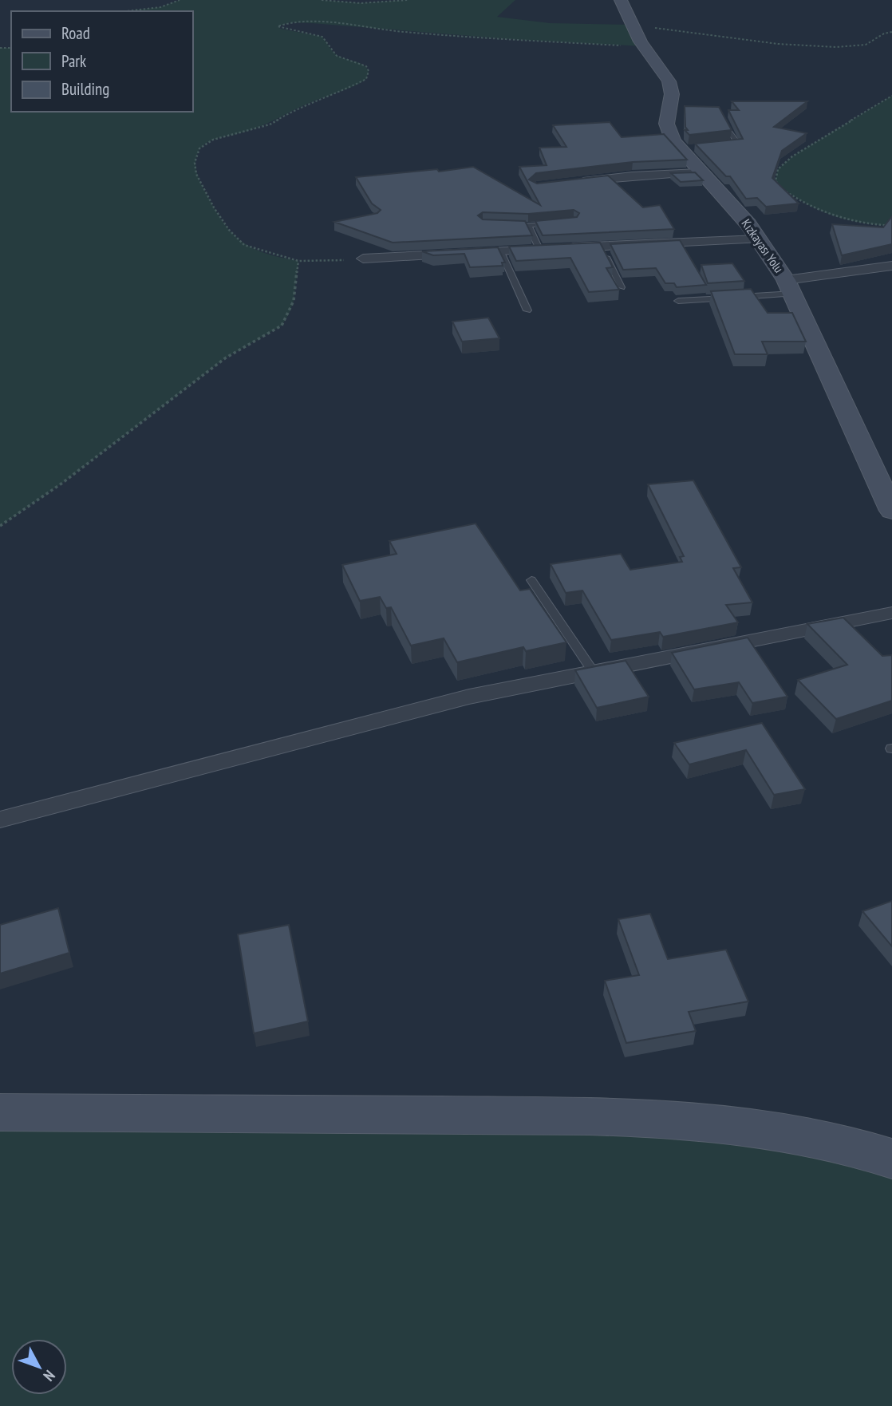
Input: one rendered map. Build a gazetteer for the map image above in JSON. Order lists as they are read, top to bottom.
{
  "streets": {
    "street": ["Kızkayası Yolu"]
  },
  "legend": ["Road", "Park", "Building"],
  "north": "bottom right"
}
